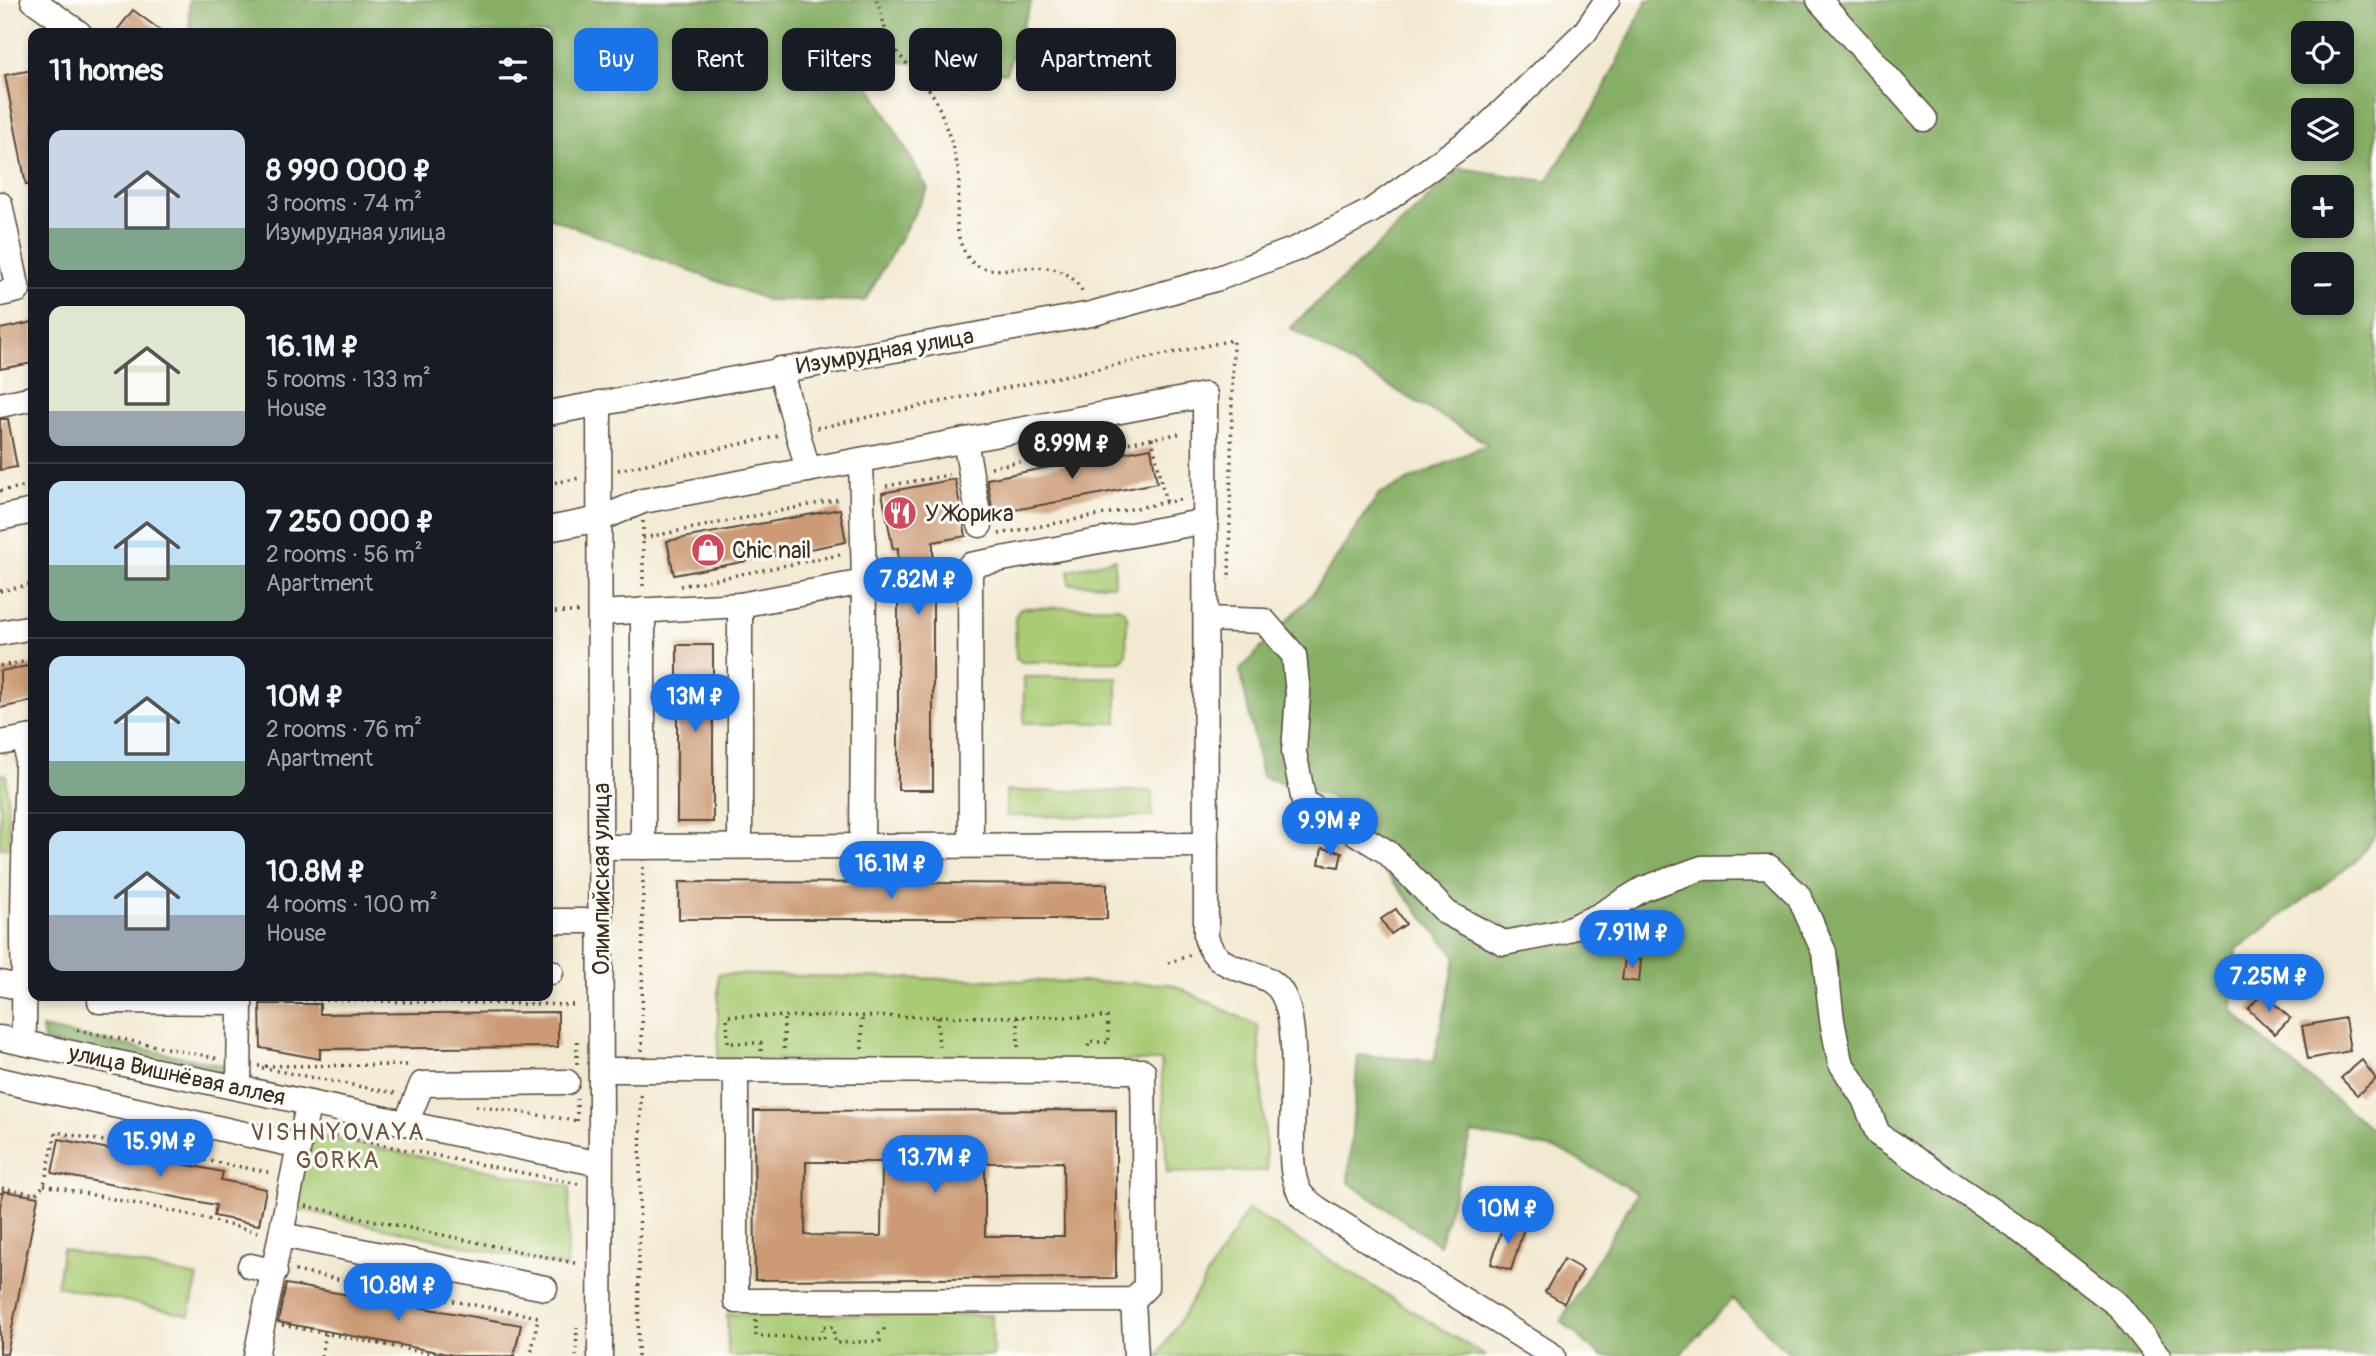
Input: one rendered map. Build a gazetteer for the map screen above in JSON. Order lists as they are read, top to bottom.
{
  "streets": {
    "street": ["Изумрудная улица", "Олимпийская улица", "улица Вишнёвая аллея"]
  },
  "crossings": [
    ["Изумрудная улица", "Олимпийская улица"],
    ["Олимпийская улица", "улица Вишнёвая аллея"]
  ],
  "districts": ["VISHNYOVAYA GORKA"],
  "places": {
    "restaurant": ["У Жорика"],
    "shop": ["Chic nail"]
  },
  "page": {
    "map_buttons": ["+", "−"],
    "chip": [
      "Buy",
      "Rent",
      "Filters",
      "New",
      "Apartment"
    ],
    "heading": "11 homes",
    "list": [
      {
        "name": "8 990 000 ₽",
        "note": "3 rooms · 74 m² · Изумрудная улица"
      },
      {
        "name": "16.1M ₽",
        "note": "5 rooms · 133 m² · House"
      },
      {
        "name": "7 250 000 ₽",
        "note": "2 rooms · 56 m² · Apartment"
      },
      {
        "name": "10M ₽",
        "note": "2 rooms · 76 m² · Apartment"
      },
      {
        "name": "10.8M ₽",
        "note": "4 rooms · 100 m² · House"
      }
    ],
    "price": [
      "8.99M ₽",
      "7.82M ₽",
      "13M ₽",
      "9.9M ₽",
      "16.1M ₽",
      "7.91M ₽",
      "7.25M ₽",
      "15.9M ₽",
      "13.7M ₽",
      "10M ₽",
      "10.8M ₽"
    ]
  }
}
